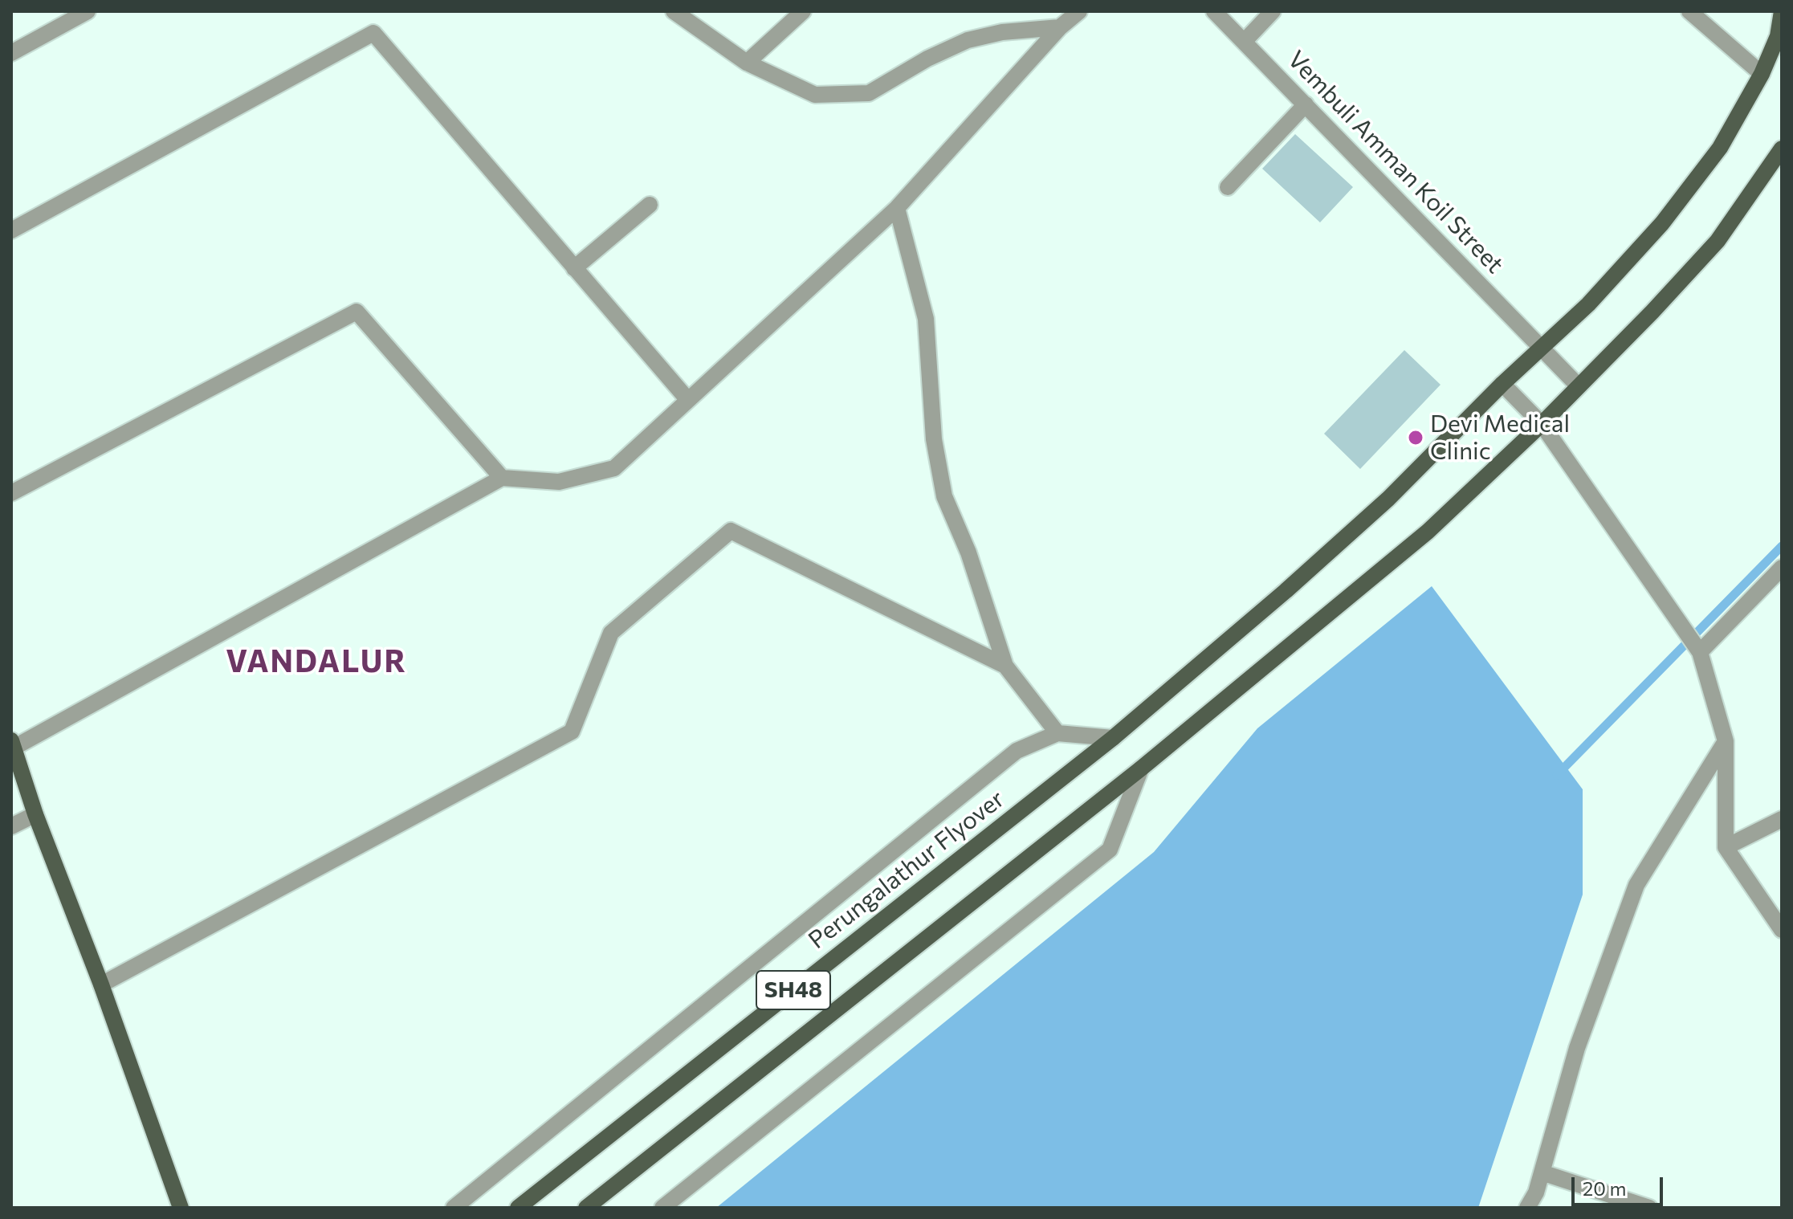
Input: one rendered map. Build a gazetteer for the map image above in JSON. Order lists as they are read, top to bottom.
{
  "streets": {
    "main road": ["Perungalathur Flyover", "SH48"],
    "street": ["Vembuli Amman Koil Street"]
  },
  "crossings": [
    ["Vembuli Amman Koil Street", "SH48"],
    ["Perungalathur Flyover", "SH48"]
  ],
  "districts": ["VANDALUR"],
  "places": ["Devi Medical Clinic"],
  "scale_bar": "20 m"
}
